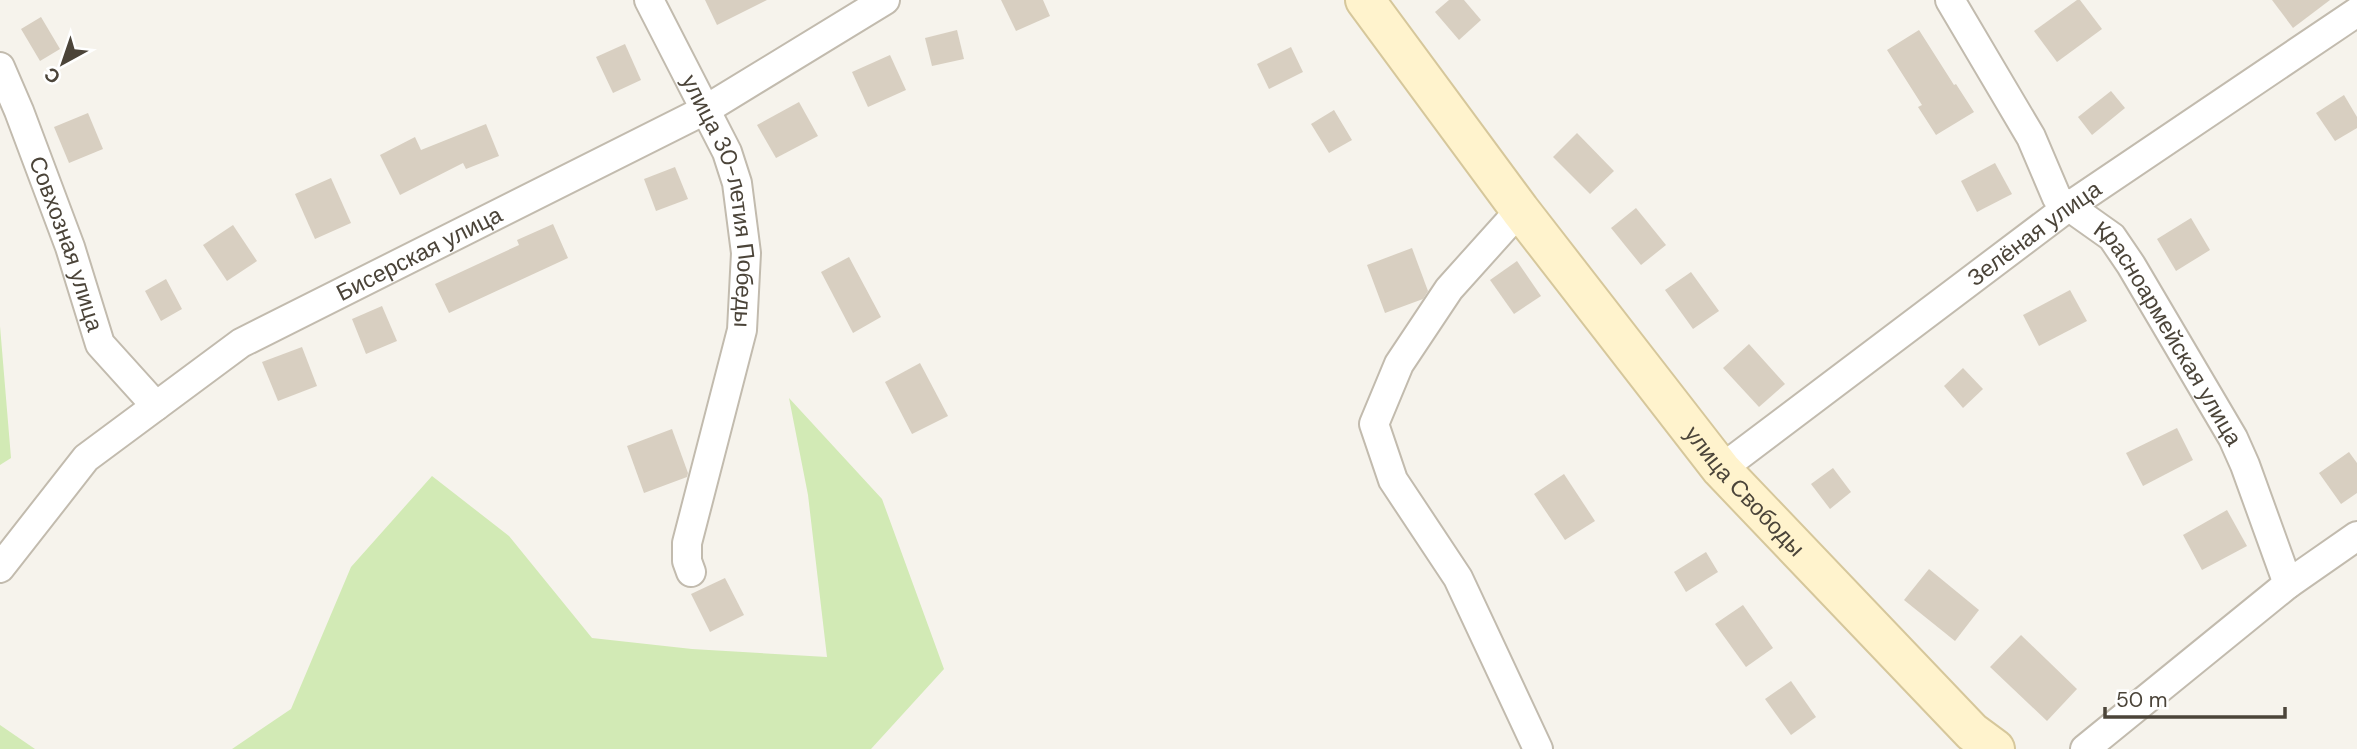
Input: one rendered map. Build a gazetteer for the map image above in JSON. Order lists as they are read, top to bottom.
{
  "streets": {
    "street": [
      "улица 30-летия Победы",
      "Зелёная улица",
      "Совхозная улица",
      "Бисерская улица",
      "Красноармейская улица",
      "улица Свободы"
    ]
  },
  "crossings": [
    ["улица 30-летия Победы", "Бисерская улица"],
    ["Зелёная улица", "Красноармейская улица"],
    ["Зелёная улица", "улица Свободы"],
    ["Совхозная улица", "Бисерская улица"]
  ],
  "scale_bar": "50 m",
  "north": "bottom left"
}
